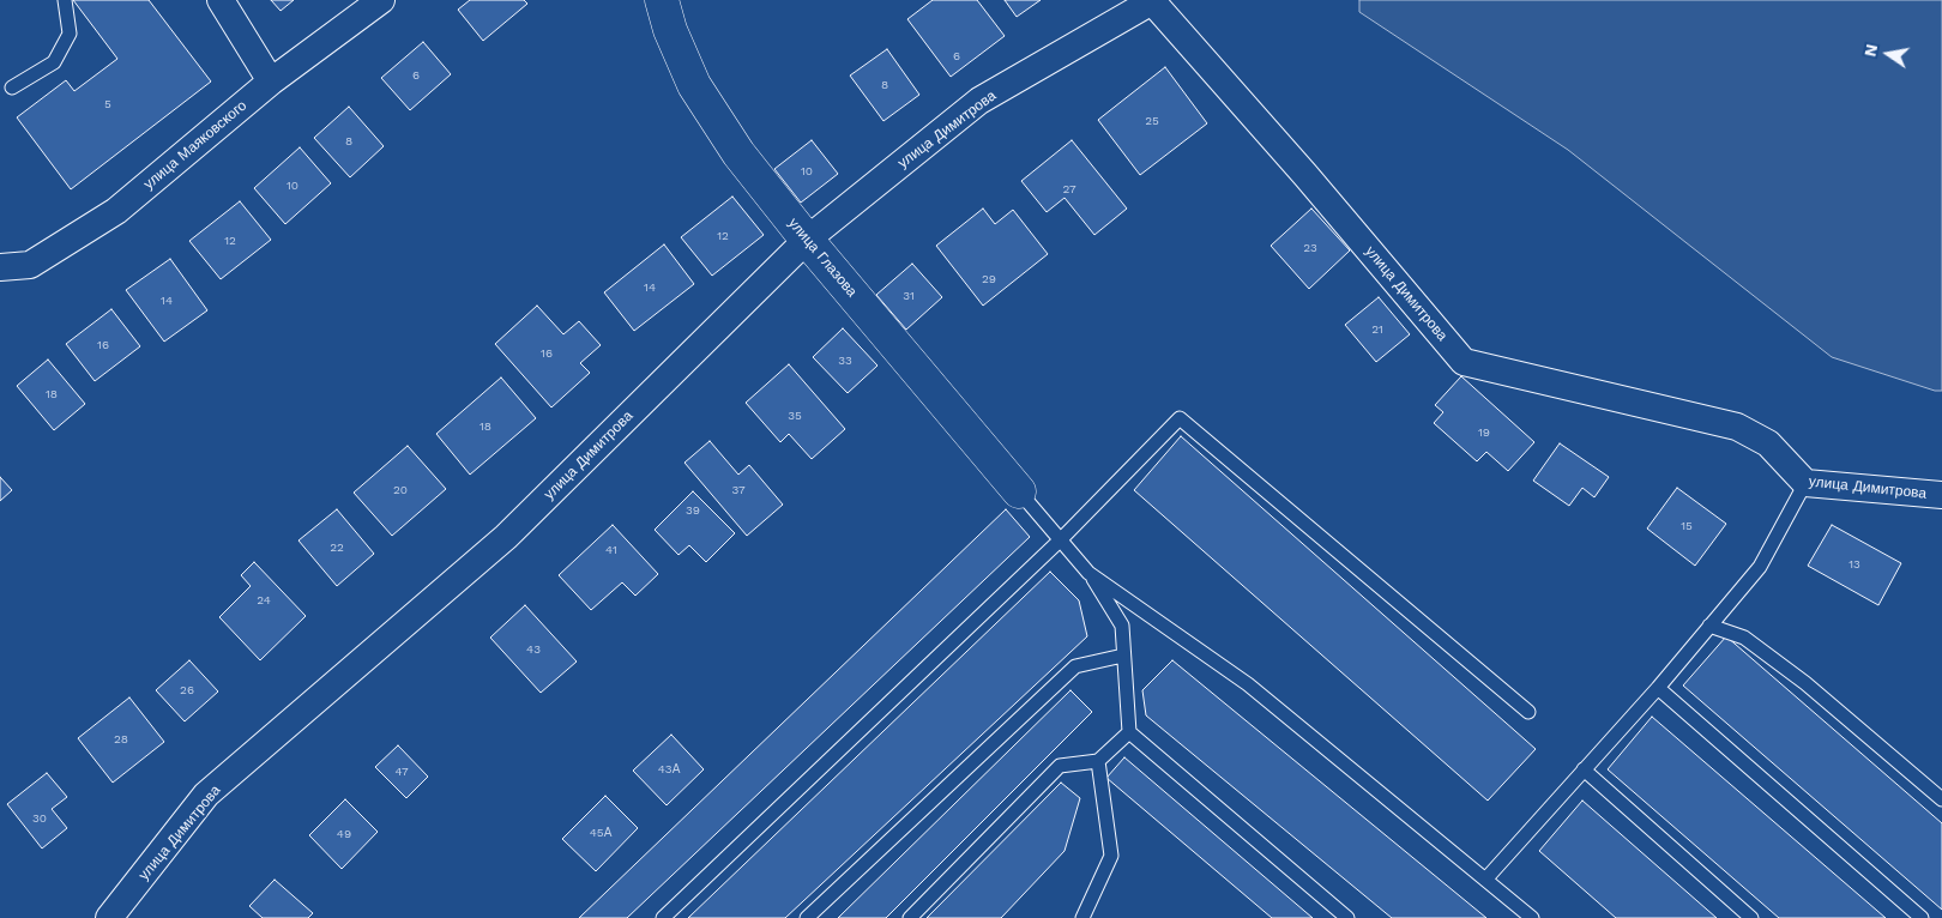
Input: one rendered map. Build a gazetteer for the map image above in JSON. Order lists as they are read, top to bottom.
{
  "streets": {
    "street": ["улица Димитрова", "улица Маяковского", "улица Глазова"]
  },
  "crossings": [
    ["улица Димитрова", "улица Глазова"]
  ],
  "house_numbers": [
    "6",
    "6",
    "8",
    "5",
    "25",
    "8",
    "10",
    "10",
    "27",
    "12",
    "12",
    "23",
    "29",
    "14",
    "31",
    "14",
    "21",
    "16",
    "16",
    "33",
    "18",
    "35",
    "18",
    "19",
    "20",
    "37",
    "39",
    "15",
    "22",
    "41",
    "13",
    "24",
    "43",
    "26",
    "28",
    "43А",
    "47",
    "30",
    "45А",
    "49"
  ],
  "north": "left"
}
